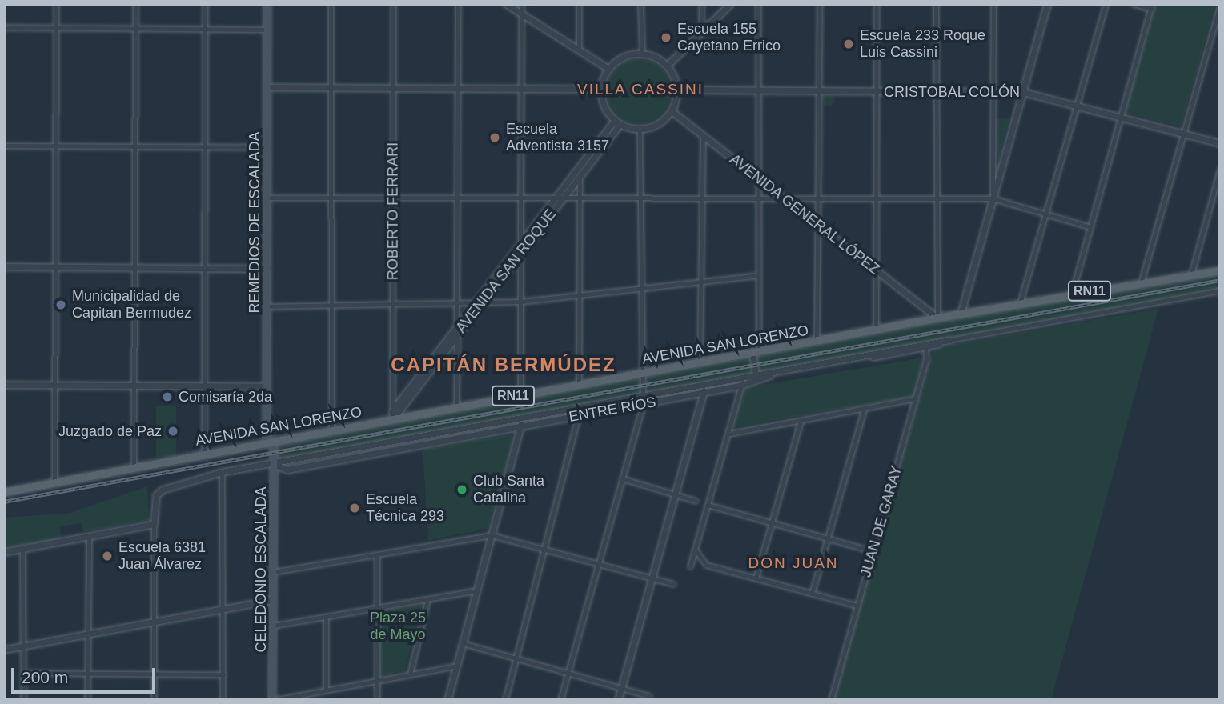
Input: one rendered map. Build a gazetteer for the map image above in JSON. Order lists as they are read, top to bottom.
{
  "streets": {
    "main road": [
      "REMEDIOS DE ESCALADA",
      "RN11",
      "AVENIDA SAN LORENZO",
      "CELEDONIO ESCALADA"
    ],
    "street": [
      "CRISTOBAL COLÓN",
      "ROBERTO FERRARI",
      "AVENIDA GENERAL LÓPEZ",
      "AVENIDA SAN ROQUE",
      "ENTRE RÍOS",
      "JUAN DE GARAY"
    ]
  },
  "crossings": [
    ["CRISTOBAL COLÓN", "AVENIDA GENERAL LÓPEZ"],
    ["CRISTOBAL COLÓN", "AVENIDA SAN ROQUE"],
    ["ROBERTO FERRARI", "AVENIDA SAN ROQUE"],
    ["ROBERTO FERRARI", "AVENIDA SAN LORENZO"],
    ["AVENIDA GENERAL LÓPEZ", "AVENIDA SAN ROQUE"],
    ["AVENIDA GENERAL LÓPEZ", "AVENIDA SAN LORENZO"],
    ["REMEDIOS DE ESCALADA", "AVENIDA SAN LORENZO"],
    ["REMEDIOS DE ESCALADA", "CELEDONIO ESCALADA"],
    ["AVENIDA SAN ROQUE", "AVENIDA SAN LORENZO"],
    ["AVENIDA SAN LORENZO", "CELEDONIO ESCALADA"],
    ["ENTRE RÍOS", "JUAN DE GARAY"],
    ["ENTRE RÍOS", "CELEDONIO ESCALADA"]
  ],
  "districts": ["VILLA CASSINI", "CAPITÁN BERMÚDEZ", "DON JUAN"],
  "parks": ["Plaza 25 de Mayo"],
  "places": [
    "Escuela 155 Cayetano Errico",
    "Escuela 233 Roque Luis Cassini",
    "Escuela Adventista 3157",
    "Municipalidad de Capitan Bermudez",
    "Comisaría 2da",
    "Juzgado de Paz",
    "Club Santa Catalina",
    "Escuela Técnica 293",
    "Escuela 6381 Juan Álvarez"
  ],
  "scale_bar": "200 m"
}
